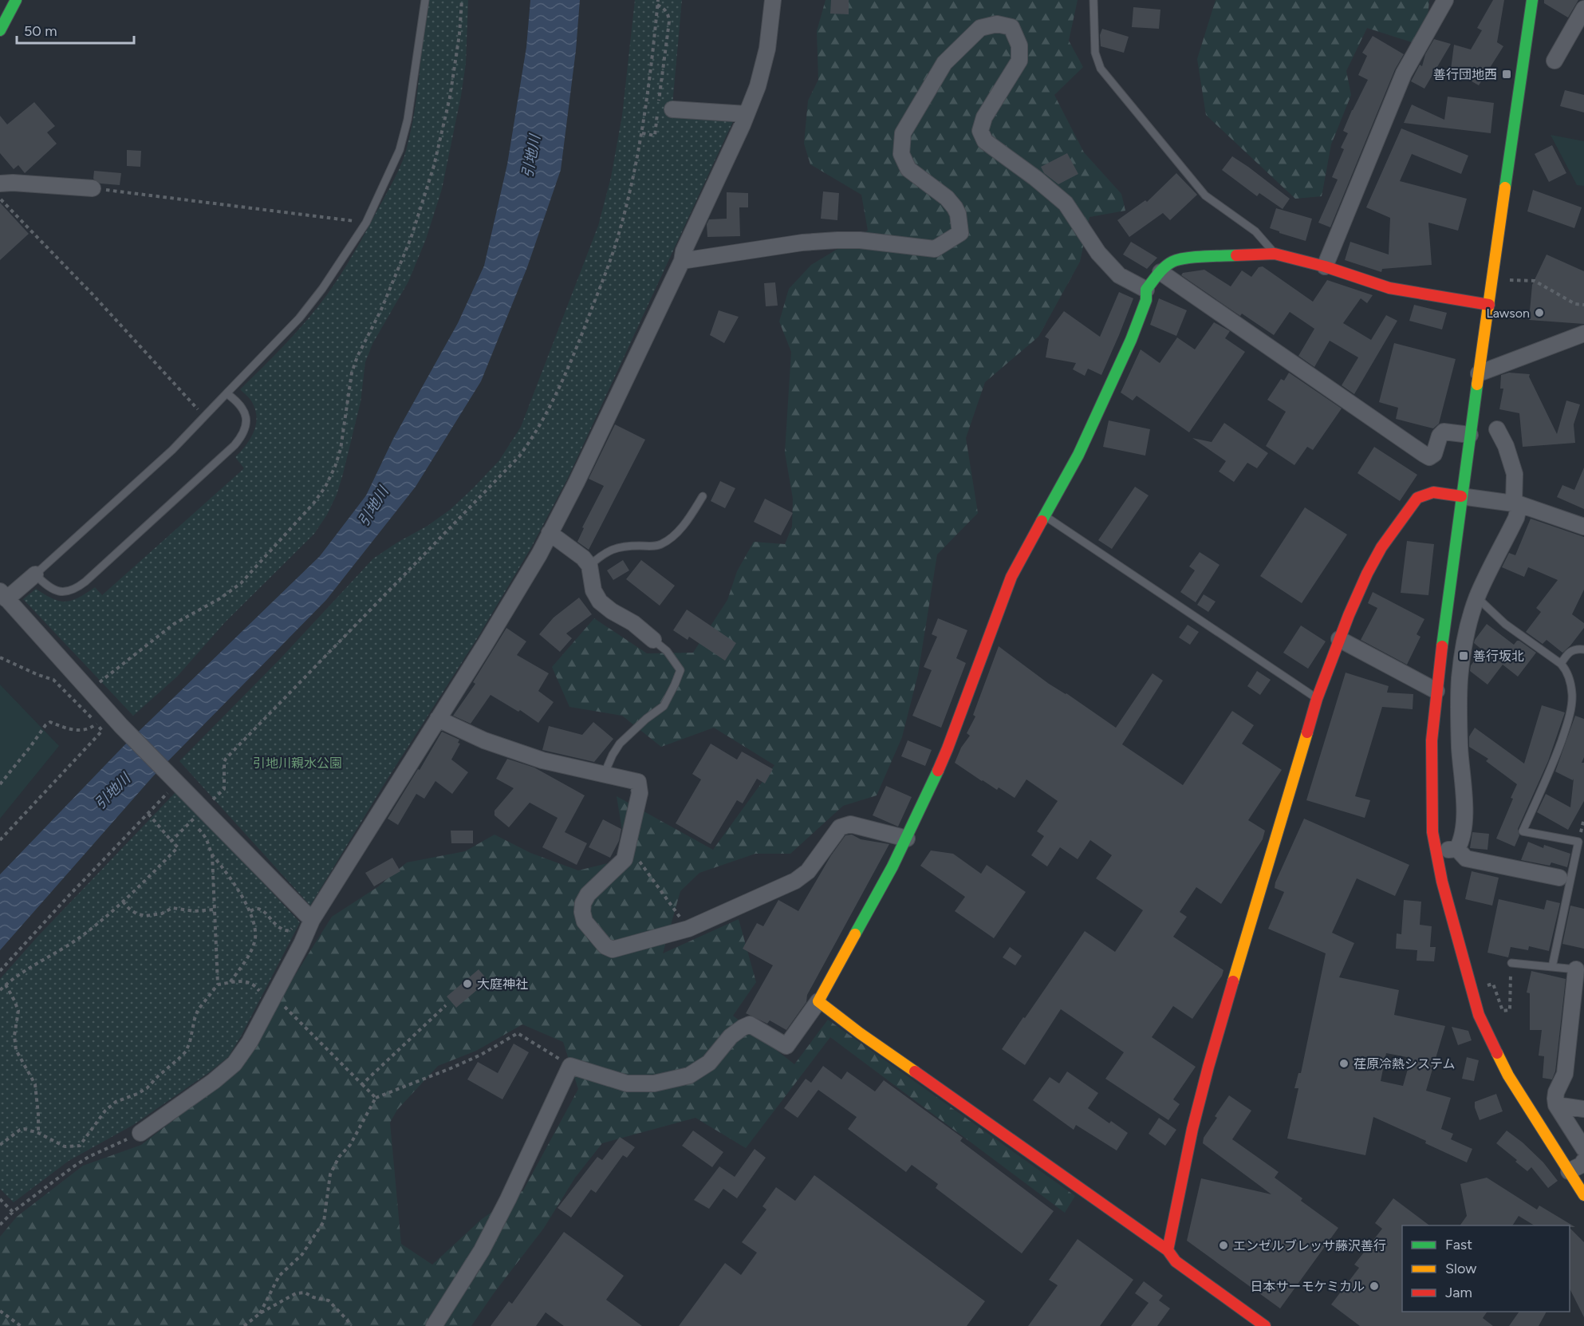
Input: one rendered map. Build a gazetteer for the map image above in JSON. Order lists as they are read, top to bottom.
{
  "water": ["引地川"],
  "parks": ["引地川親水公園"],
  "places": {
    "transit": ["善行団地西", "善行坂北"],
    "other": [
      "Lawson",
      "大庭神社",
      "荏原冷熱システム",
      "エンゼルブレッサ藤沢善行",
      "日本サーモケミカル"
    ]
  },
  "legend": ["Fast", "Slow", "Jam"],
  "scale_bar": "50 m"
}
